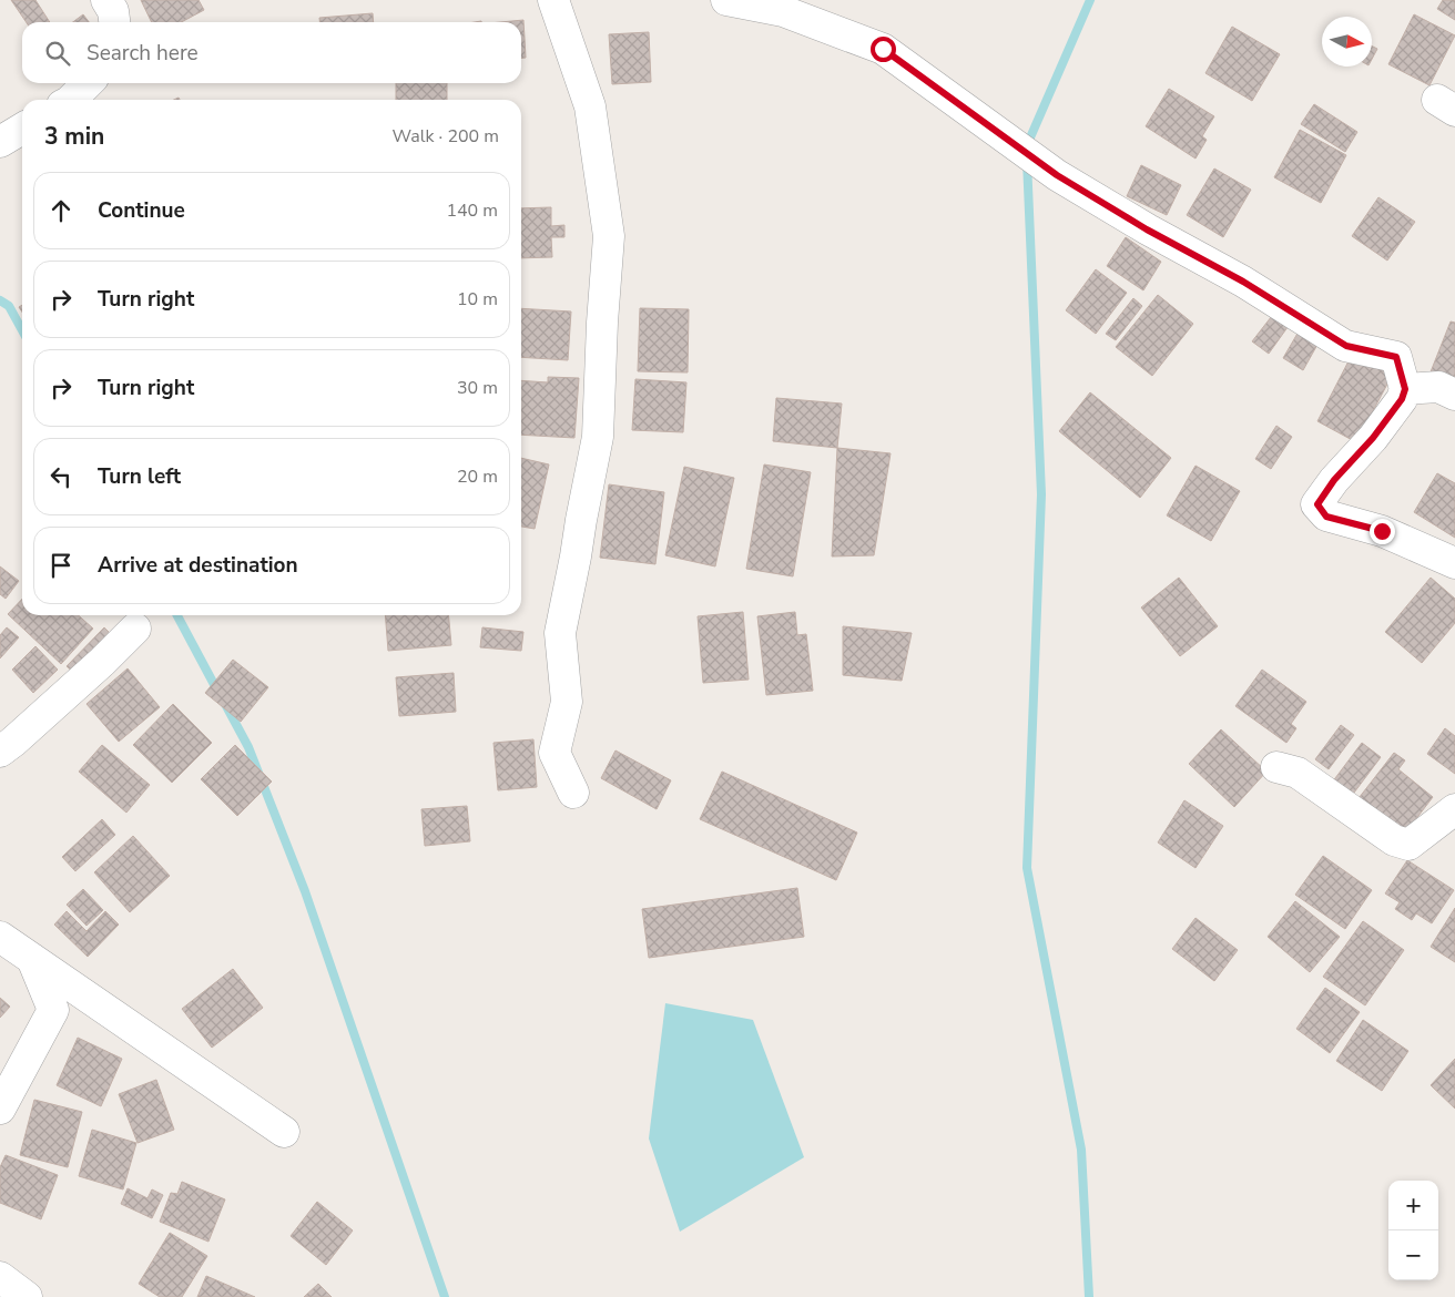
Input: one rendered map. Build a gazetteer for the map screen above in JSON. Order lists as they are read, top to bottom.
{
  "north": "right",
  "page": {
    "search": "Search here",
    "heading": ["3 min", "Walk · 200 m"],
    "list": [
      ["Continue", "140 m"],
      ["Turn right", "10 m"],
      ["Turn right", "30 m"],
      ["Turn left", "20 m"],
      "Arrive at destination"
    ],
    "map_buttons": ["+", "−"]
  }
}
